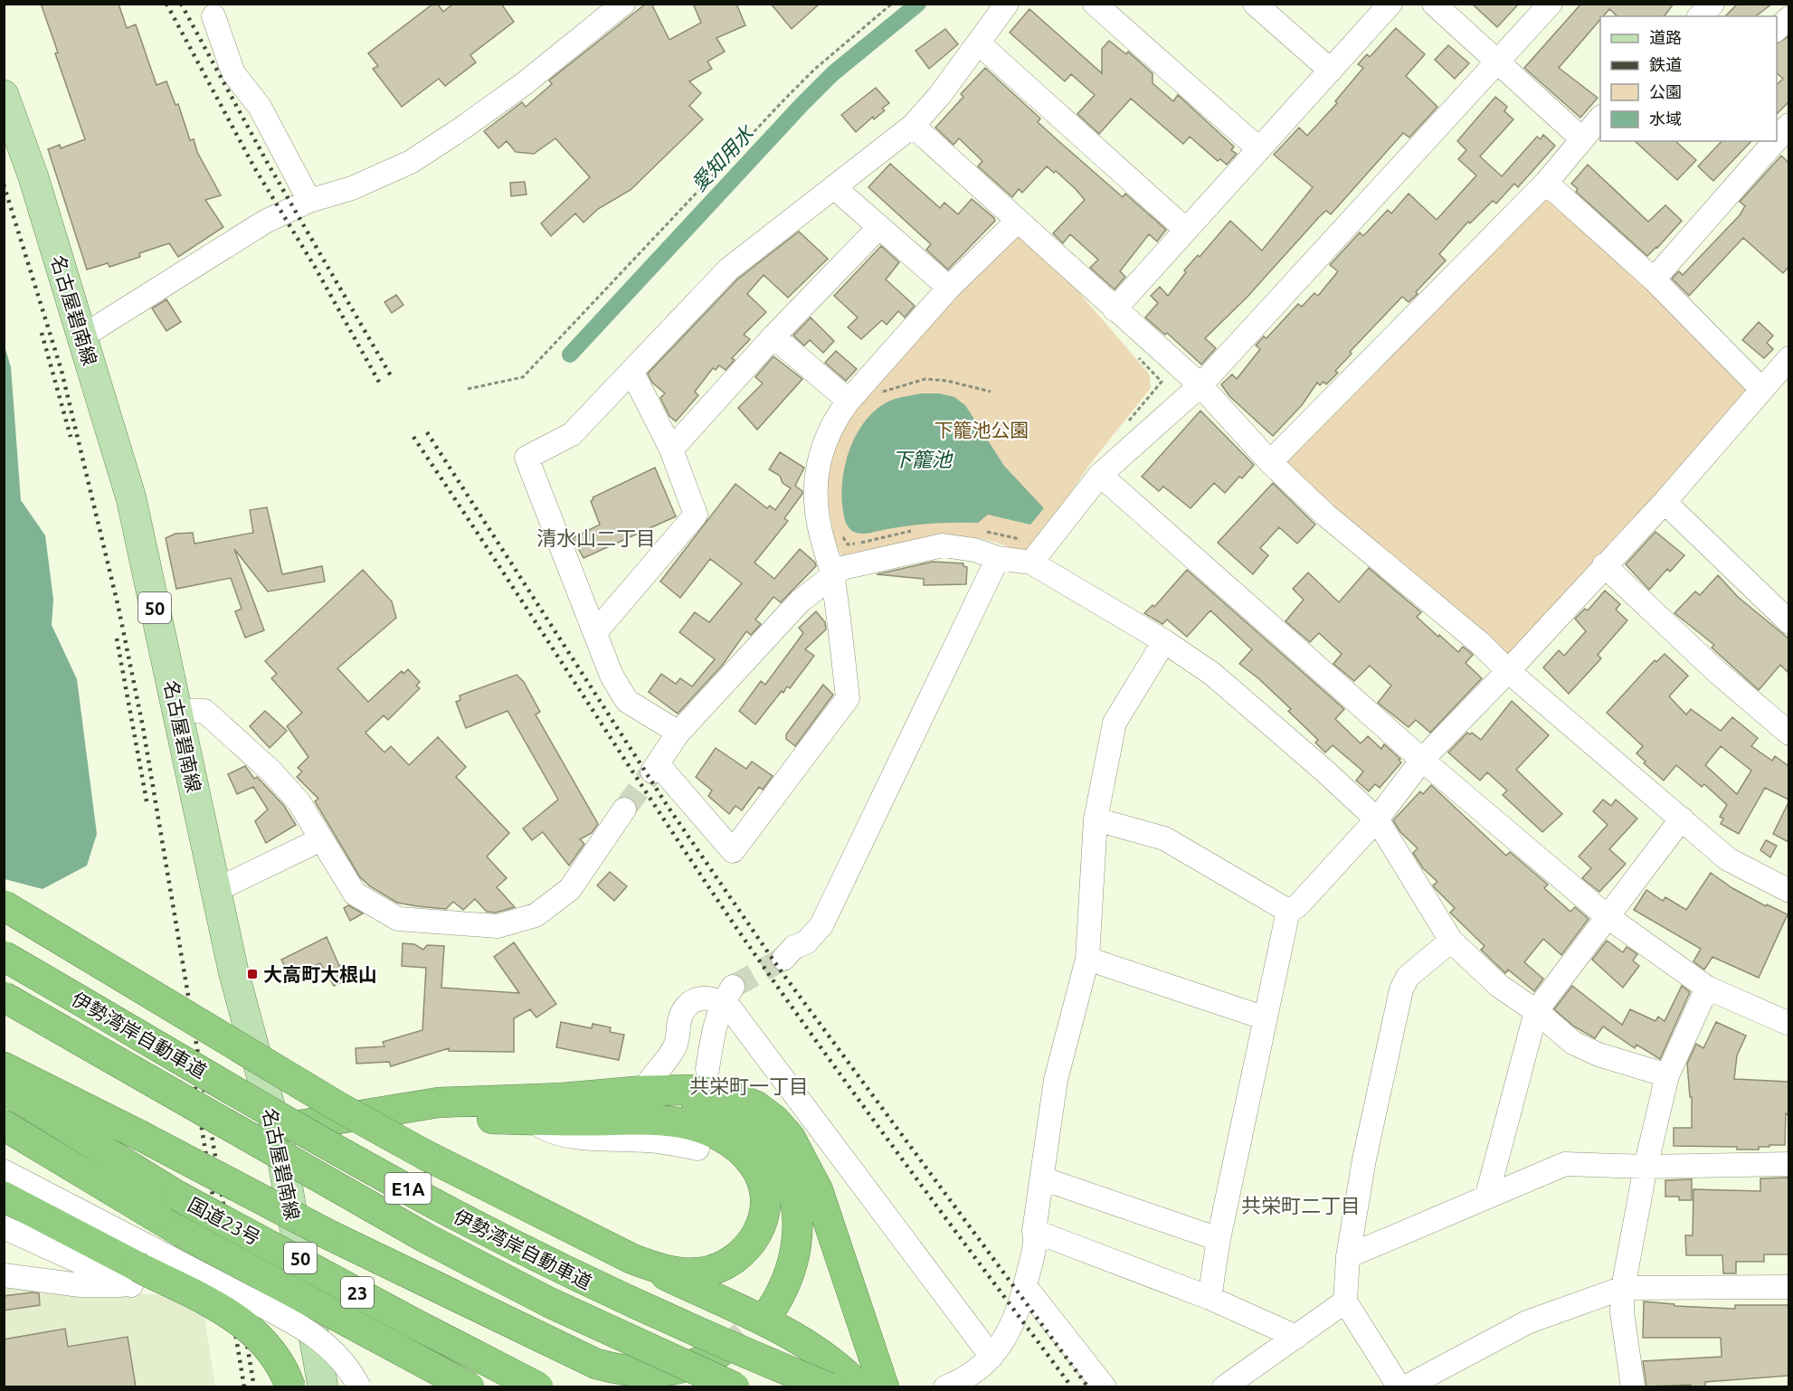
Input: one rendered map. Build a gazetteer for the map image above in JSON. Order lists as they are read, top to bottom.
{
  "streets": {
    "highway": [
      "伊勢湾岸自動車道",
      "E1A",
      "国道23号",
      "23"
    ],
    "main road": ["名古屋碧南線", "50"]
  },
  "districts": ["清水山二丁目", "共栄町一丁目", "共栄町二丁目"],
  "water": ["愛知用水", "下籠池"],
  "parks": ["下籠池公園"],
  "places": {
    "transit": ["大高町大根山"]
  },
  "legend": [
    "道路",
    "鉄道",
    "公園",
    "水域"
  ]
}
